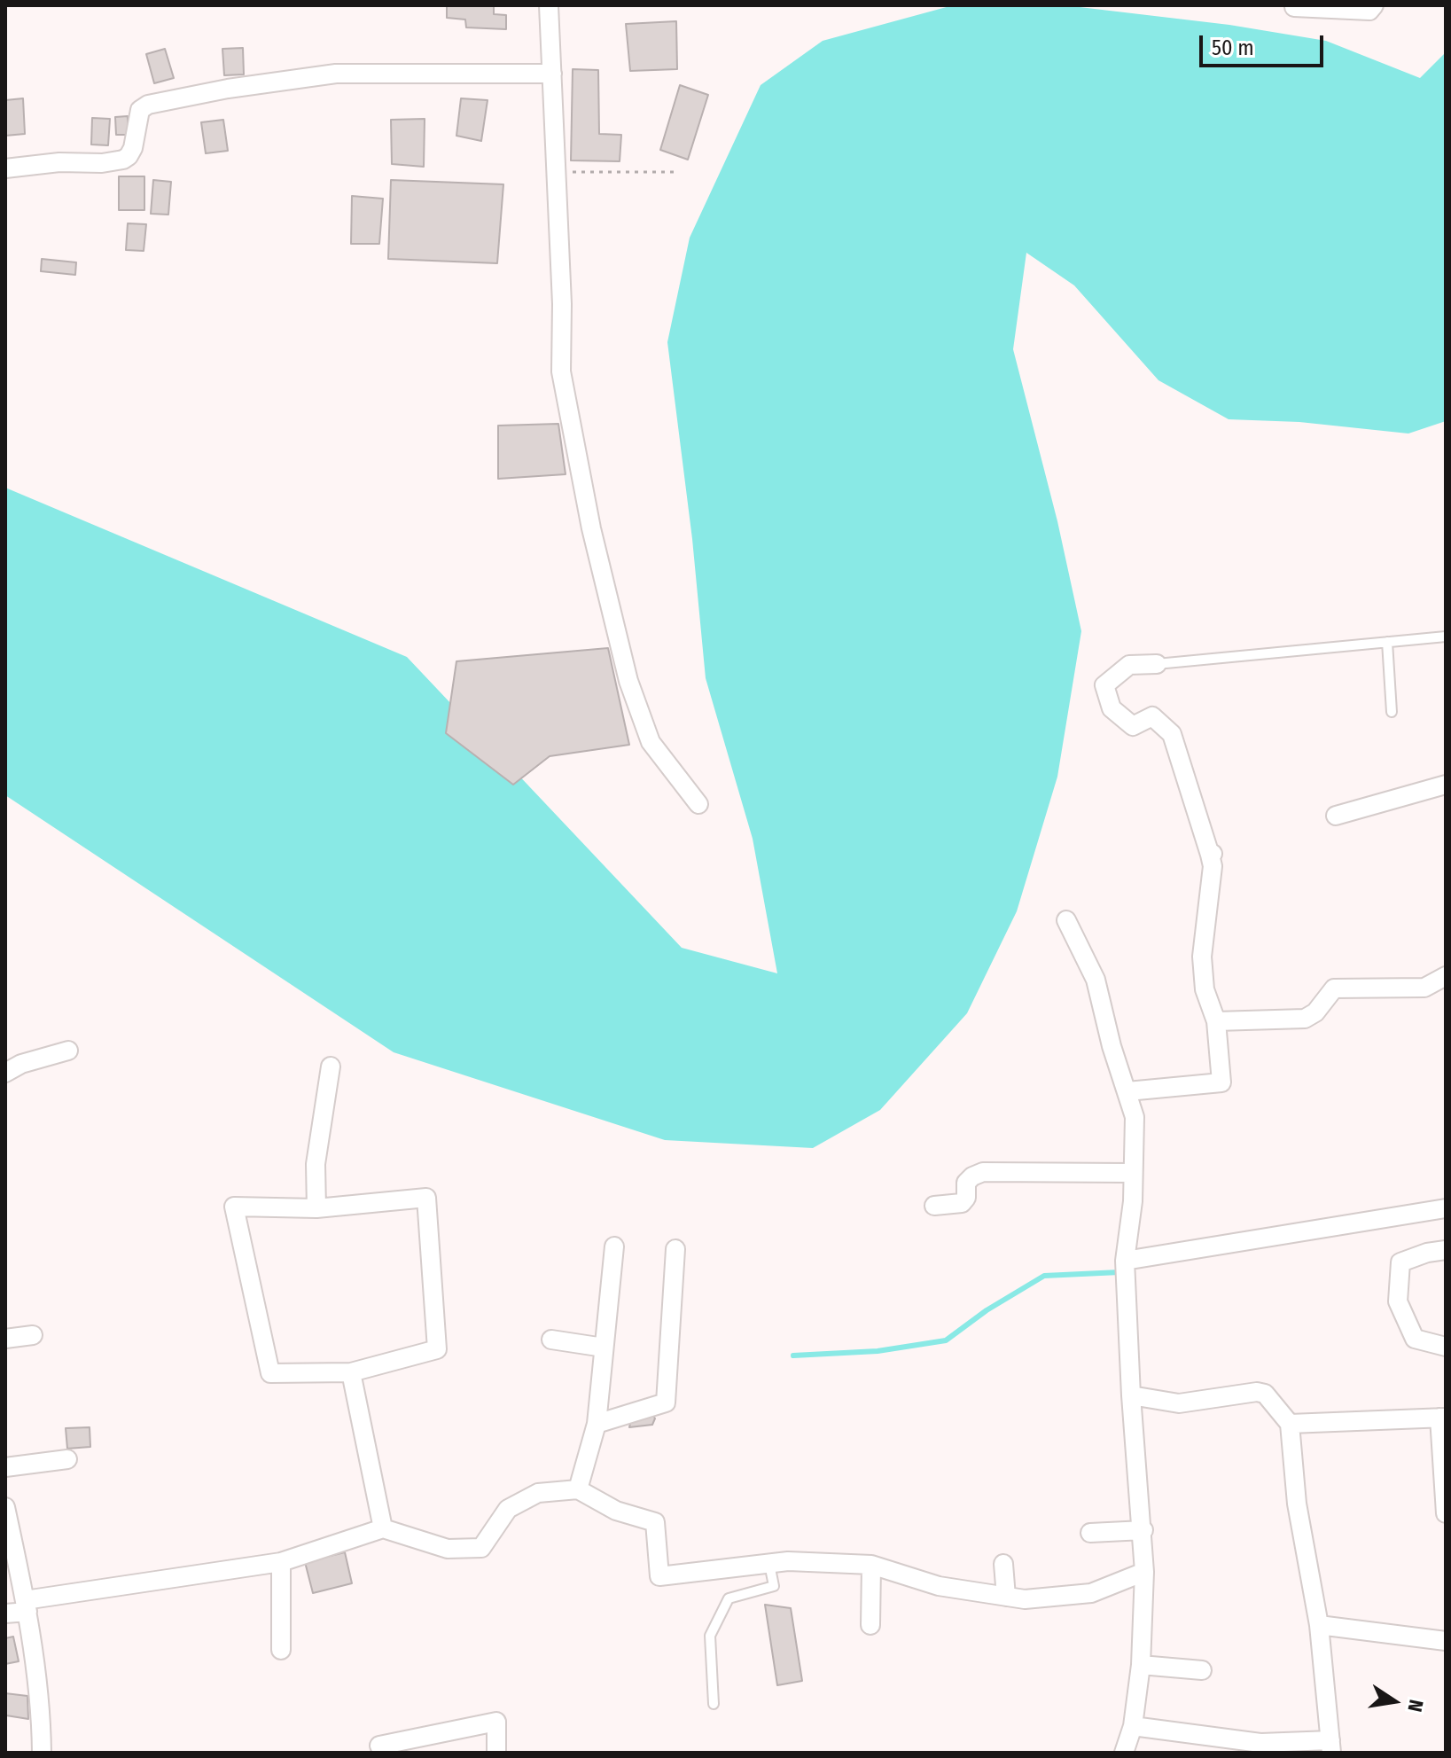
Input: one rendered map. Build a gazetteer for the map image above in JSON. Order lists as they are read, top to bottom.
{
  "scale_bar": "50 m",
  "north": "right"
}
